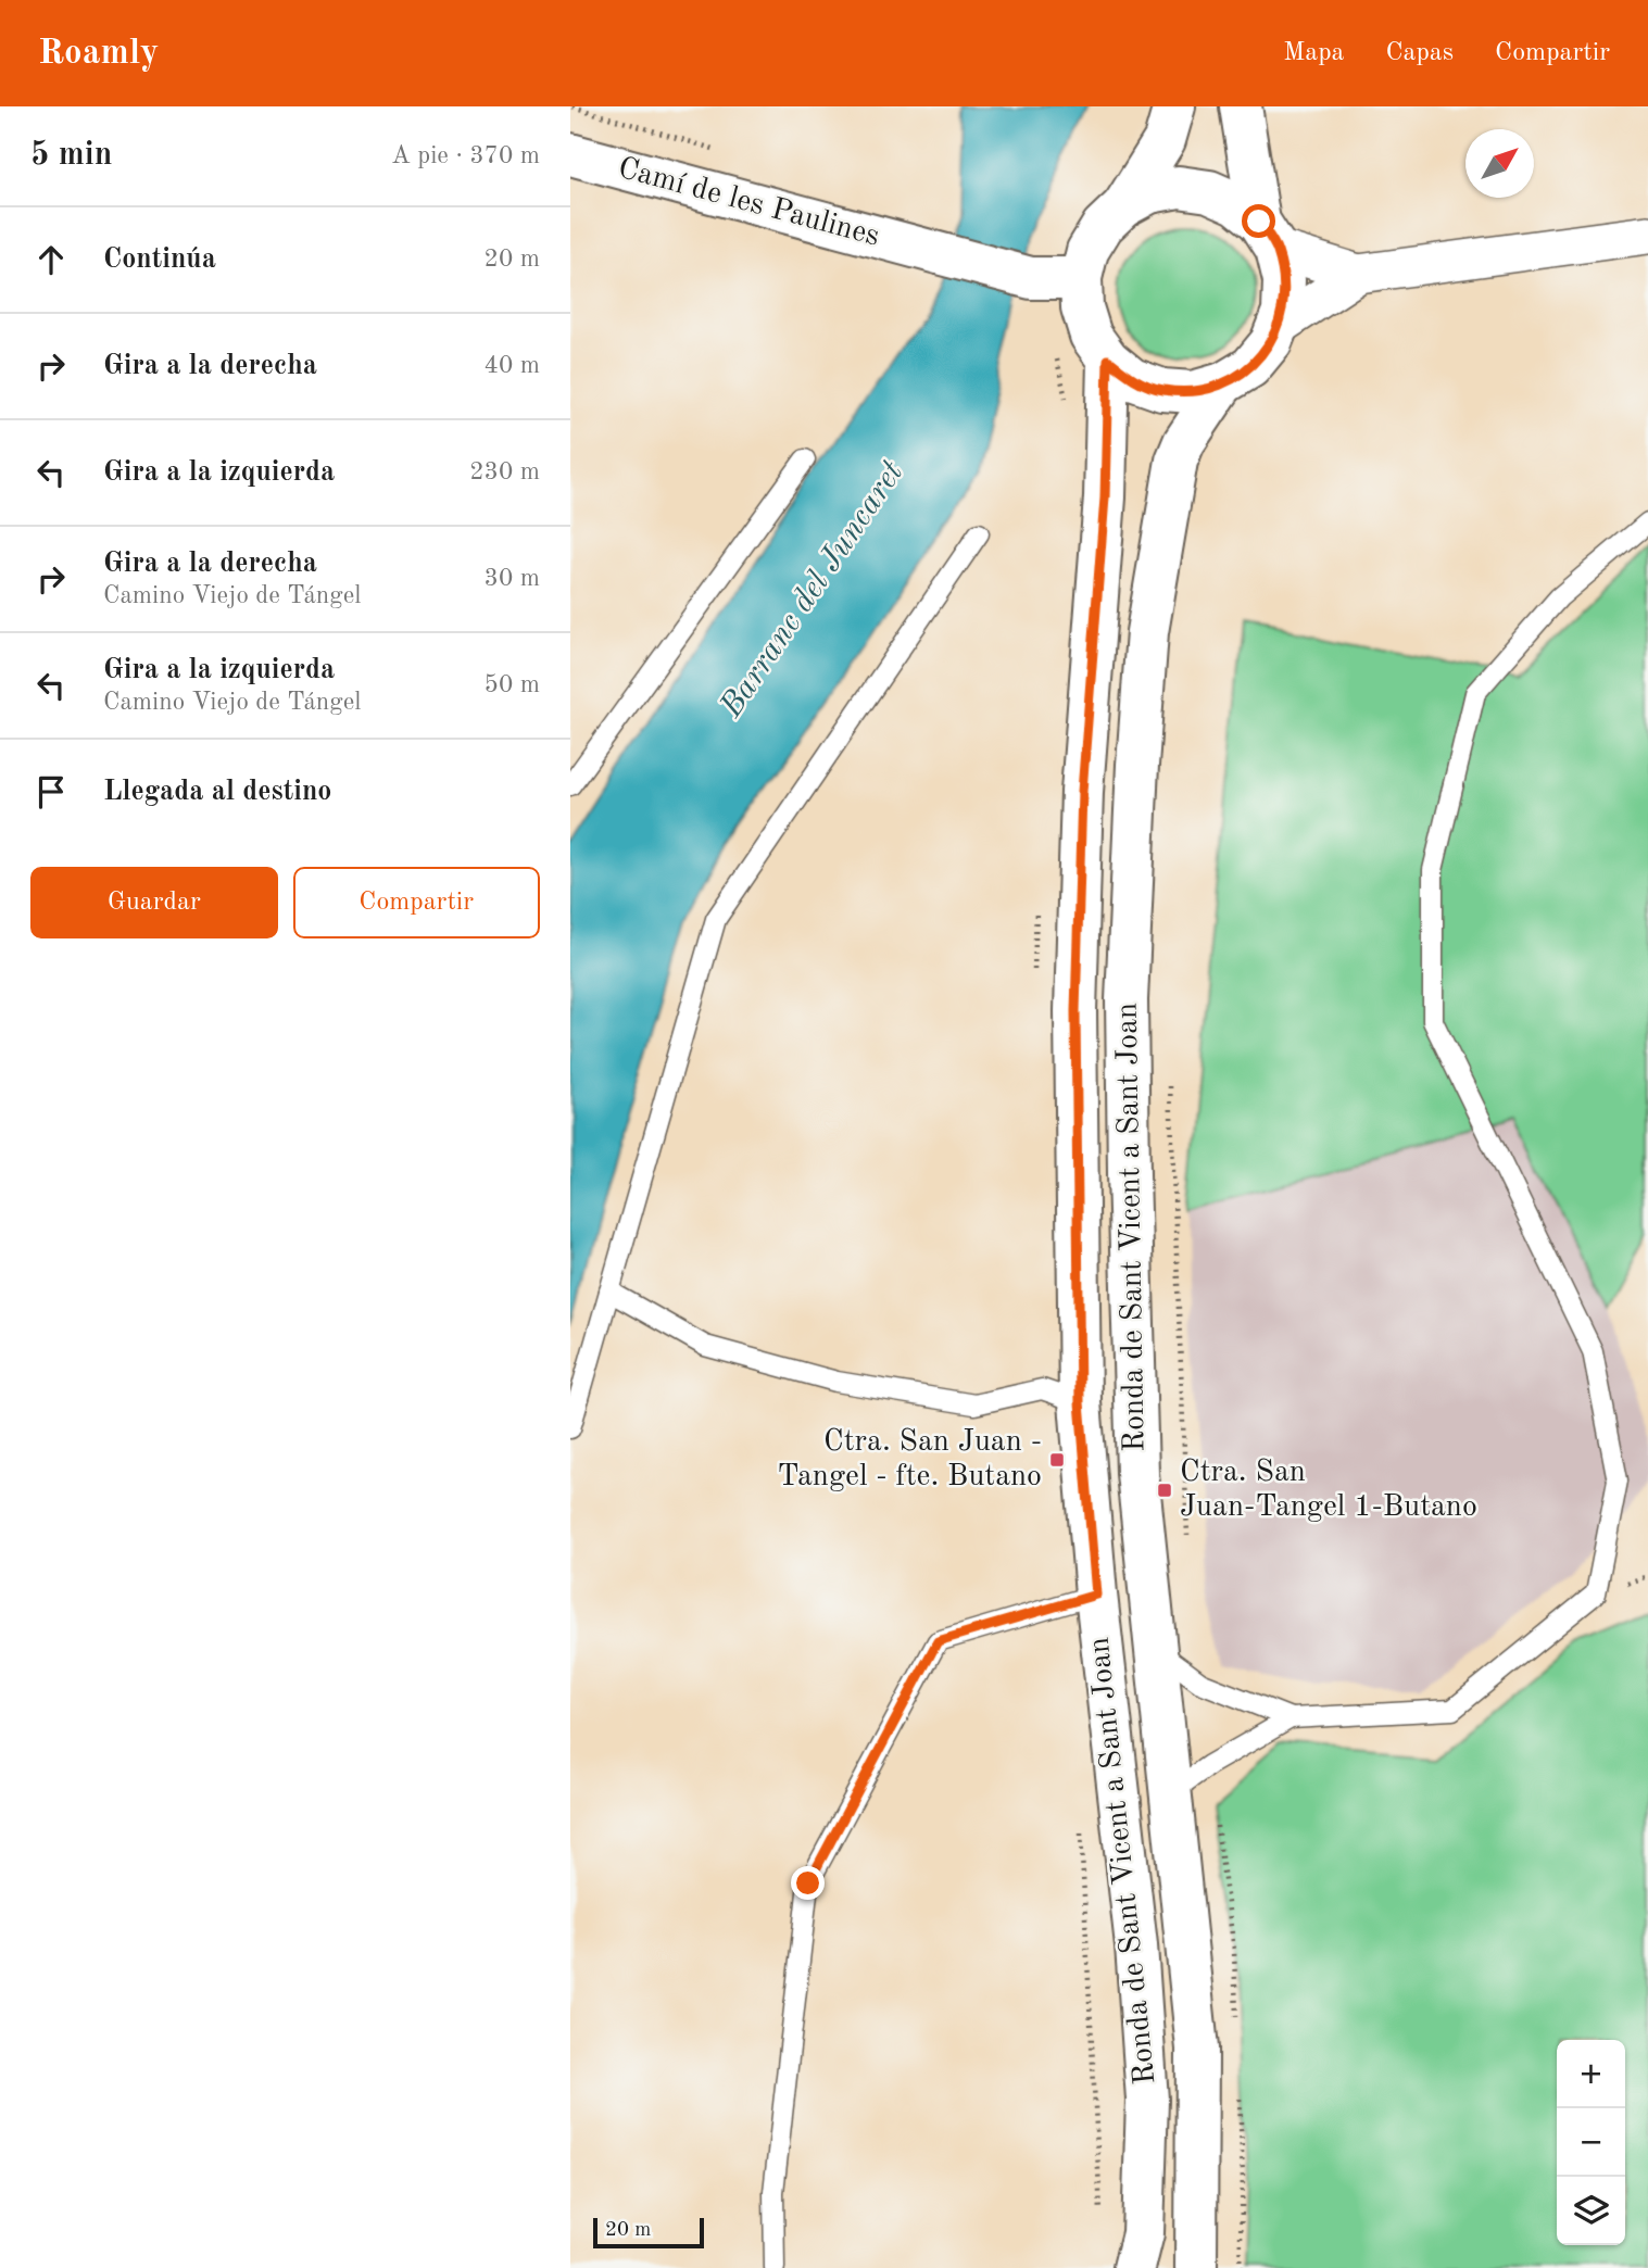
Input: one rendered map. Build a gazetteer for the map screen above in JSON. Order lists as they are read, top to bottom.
{
  "streets": {
    "main road": ["Camí de les Paulines", "Ronda de Sant Vicent a Sant Joan"]
  },
  "crossings": [
    ["Camí de les Paulines", "Ronda de Sant Vicent a Sant Joan"]
  ],
  "water": ["Barranc del Juncaret"],
  "places": {
    "transit": ["Ctra. San Juan - Tangel - fte. Butano", "Ctra. San Juan-Tangel 1-Butano"]
  },
  "scale_bar": "20 m",
  "north": "top right",
  "page": {
    "header": "Roamly",
    "nav": ["Mapa", "Capas", "Compartir"],
    "heading": ["5 min", "A pie · 370 m"],
    "list": [
      ["Continúa", "20 m"],
      ["Gira a la derecha", "40 m"],
      ["Gira a la izquierda", "230 m"],
      ["Gira a la derecha", "Camino Viejo de Tángel", "30 m"],
      ["Gira a la izquierda", "Camino Viejo de Tángel", "50 m"],
      "Llegada al destino"
    ],
    "buttons": ["Guardar", "Compartir"],
    "map_buttons": ["+", "−"],
    "scale": "20 m"
  }
}
